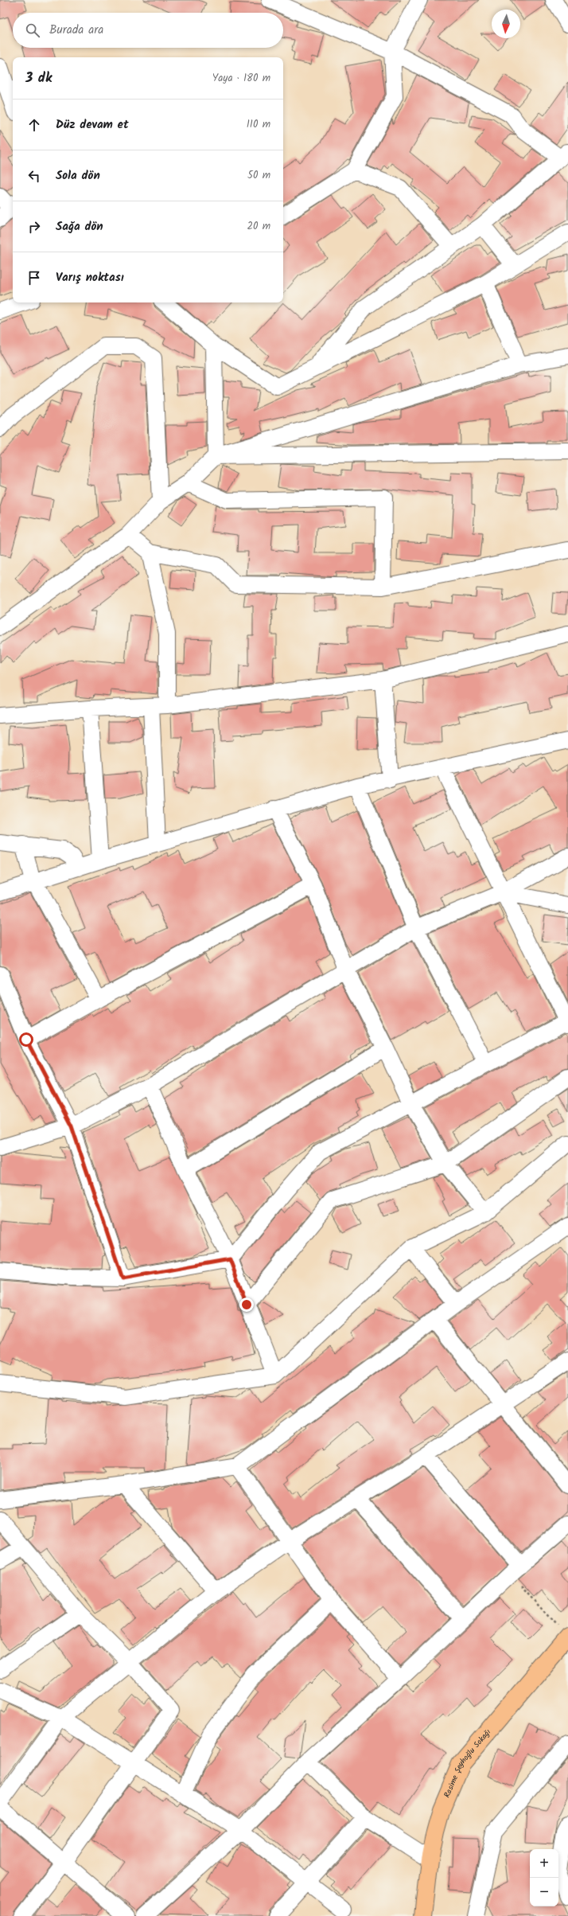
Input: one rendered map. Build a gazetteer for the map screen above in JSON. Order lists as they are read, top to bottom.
{
  "streets": {
    "main road": ["Rasime Şeyhoğlu Sokağı"]
  },
  "north": "bottom",
  "page": {
    "search": "Burada ara",
    "heading": ["3 dk", "Yaya · 180 m"],
    "list": [
      ["Düz devam et", "110 m"],
      ["Sola dön", "50 m"],
      ["Sağa dön", "20 m"],
      "Varış noktası"
    ],
    "map_buttons": ["+", "−"]
  }
}
